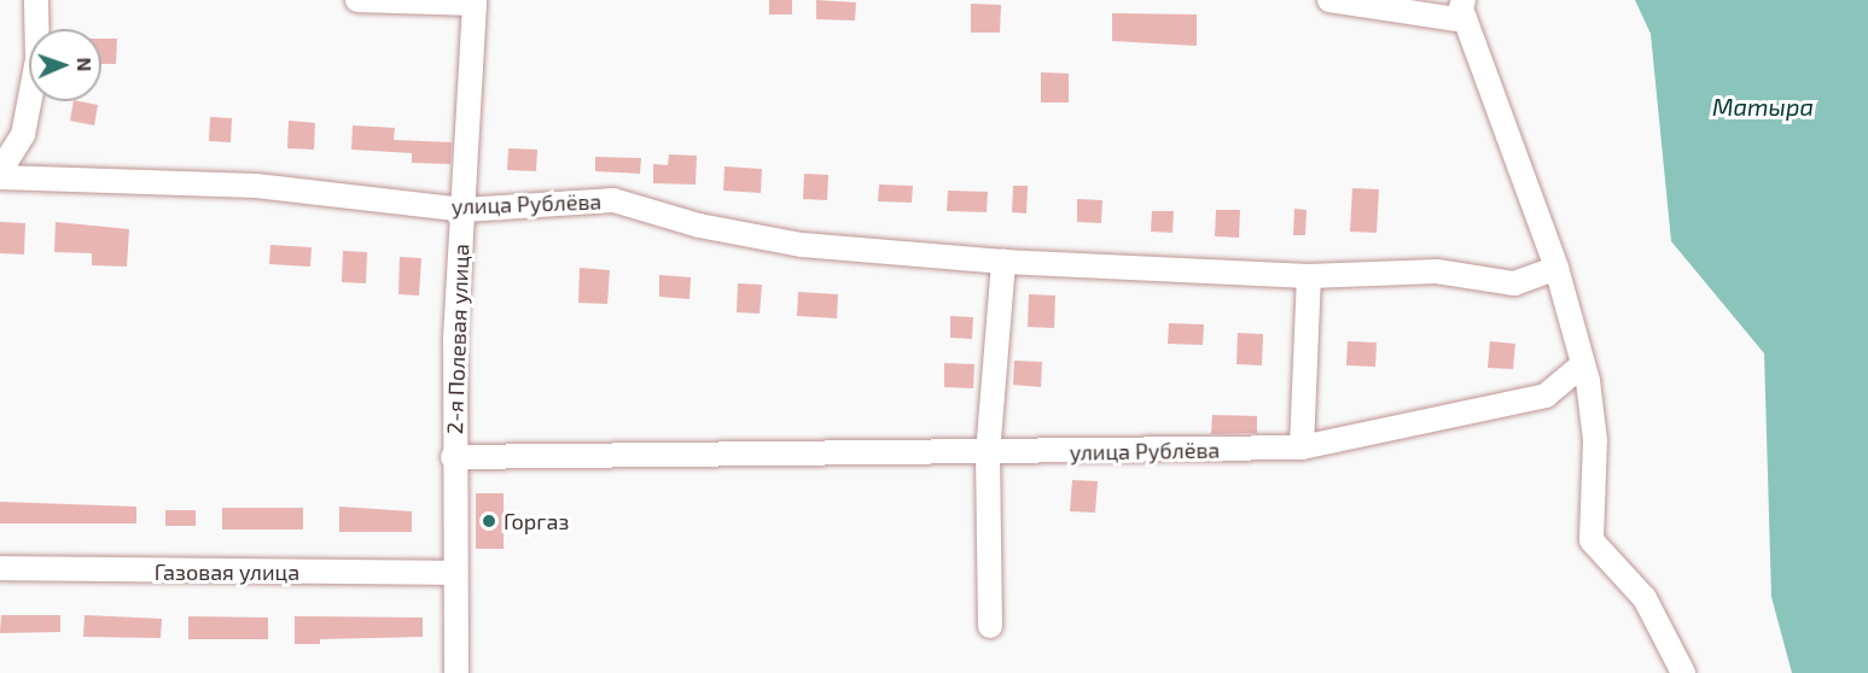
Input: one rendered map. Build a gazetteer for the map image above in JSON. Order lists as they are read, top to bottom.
{
  "streets": {
    "street": ["улица Рублёва", "2-я Полевая улица", "Газовая улица"]
  },
  "crossings": [
    ["улица Рублёва", "2-я Полевая улица"],
    ["2-я Полевая улица", "Газовая улица"]
  ],
  "water": ["Матыра"],
  "places": ["Горгаз"],
  "north": "right"
}
